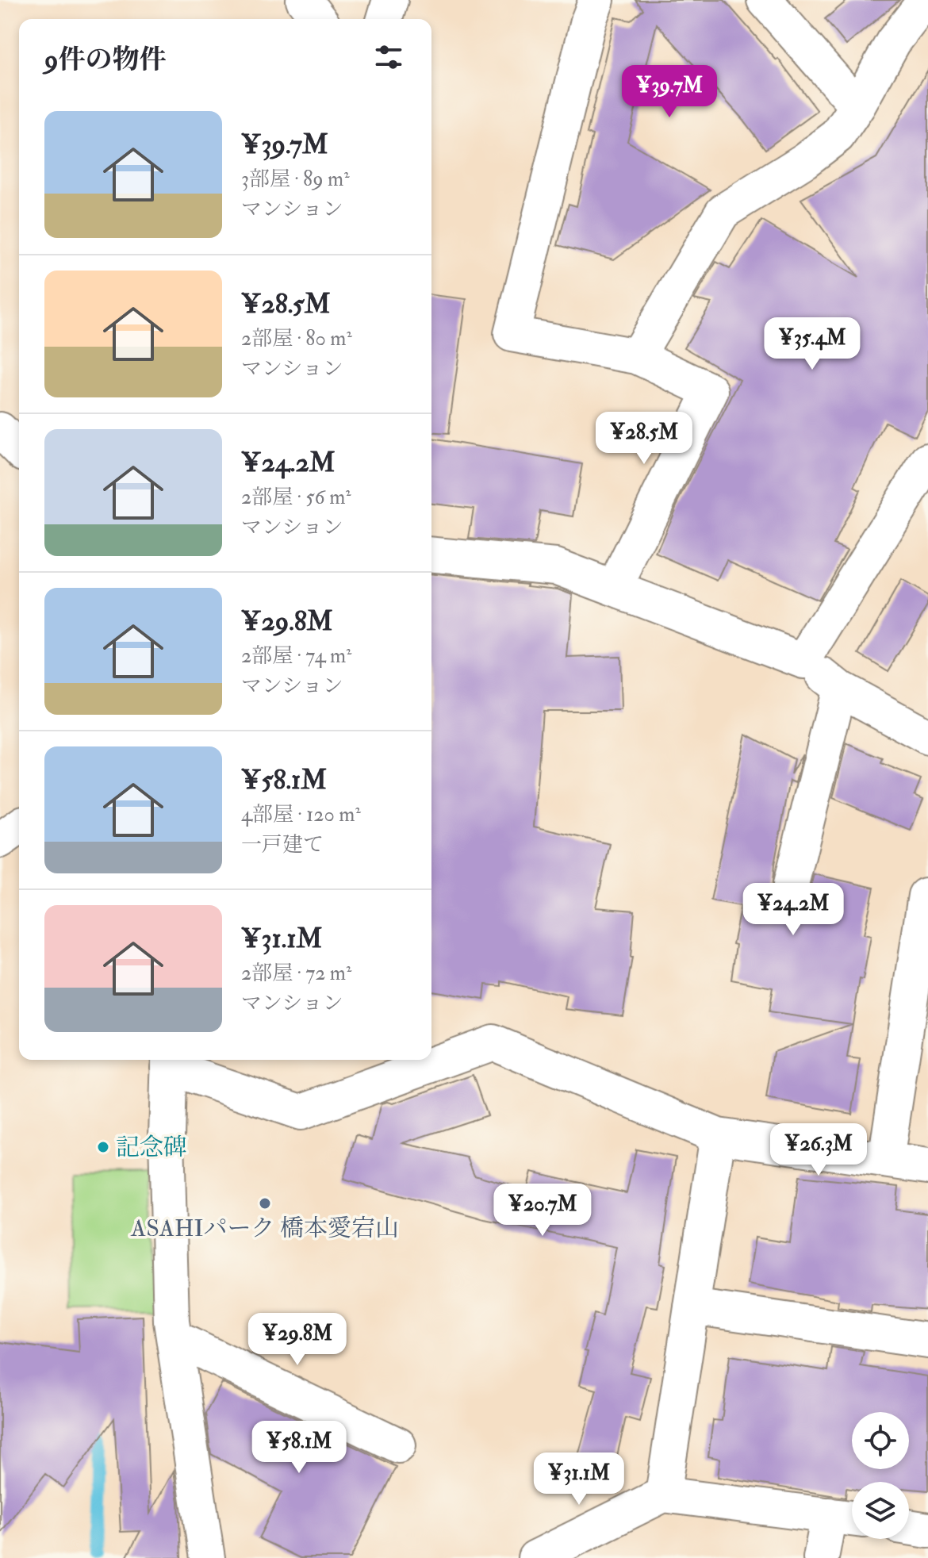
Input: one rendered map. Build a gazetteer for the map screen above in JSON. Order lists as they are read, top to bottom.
{
  "places": ["記念碑", "ASAHIパーク 橋本愛宕山"],
  "page": {
    "heading": "9件の物件",
    "price": [
      "¥39.7M",
      "¥35.4M",
      "¥28.5M",
      "¥24.2M",
      "¥26.3M",
      "¥20.7M",
      "¥29.8M",
      "¥58.1M",
      "¥31.1M"
    ],
    "list": [
      {
        "name": "¥39.7M",
        "note": "3部屋 · 89 m² · マンション"
      },
      {
        "name": "¥28.5M",
        "note": "2部屋 · 80 m² · マンション"
      },
      {
        "name": "¥24.2M",
        "note": "2部屋 · 56 m² · マンション"
      },
      {
        "name": "¥29.8M",
        "note": "2部屋 · 74 m² · マンション"
      },
      {
        "name": "¥58.1M",
        "note": "4部屋 · 120 m² · 一戸建て"
      },
      {
        "name": "¥31.1M",
        "note": "2部屋 · 72 m² · マンション"
      }
    ]
  }
}
